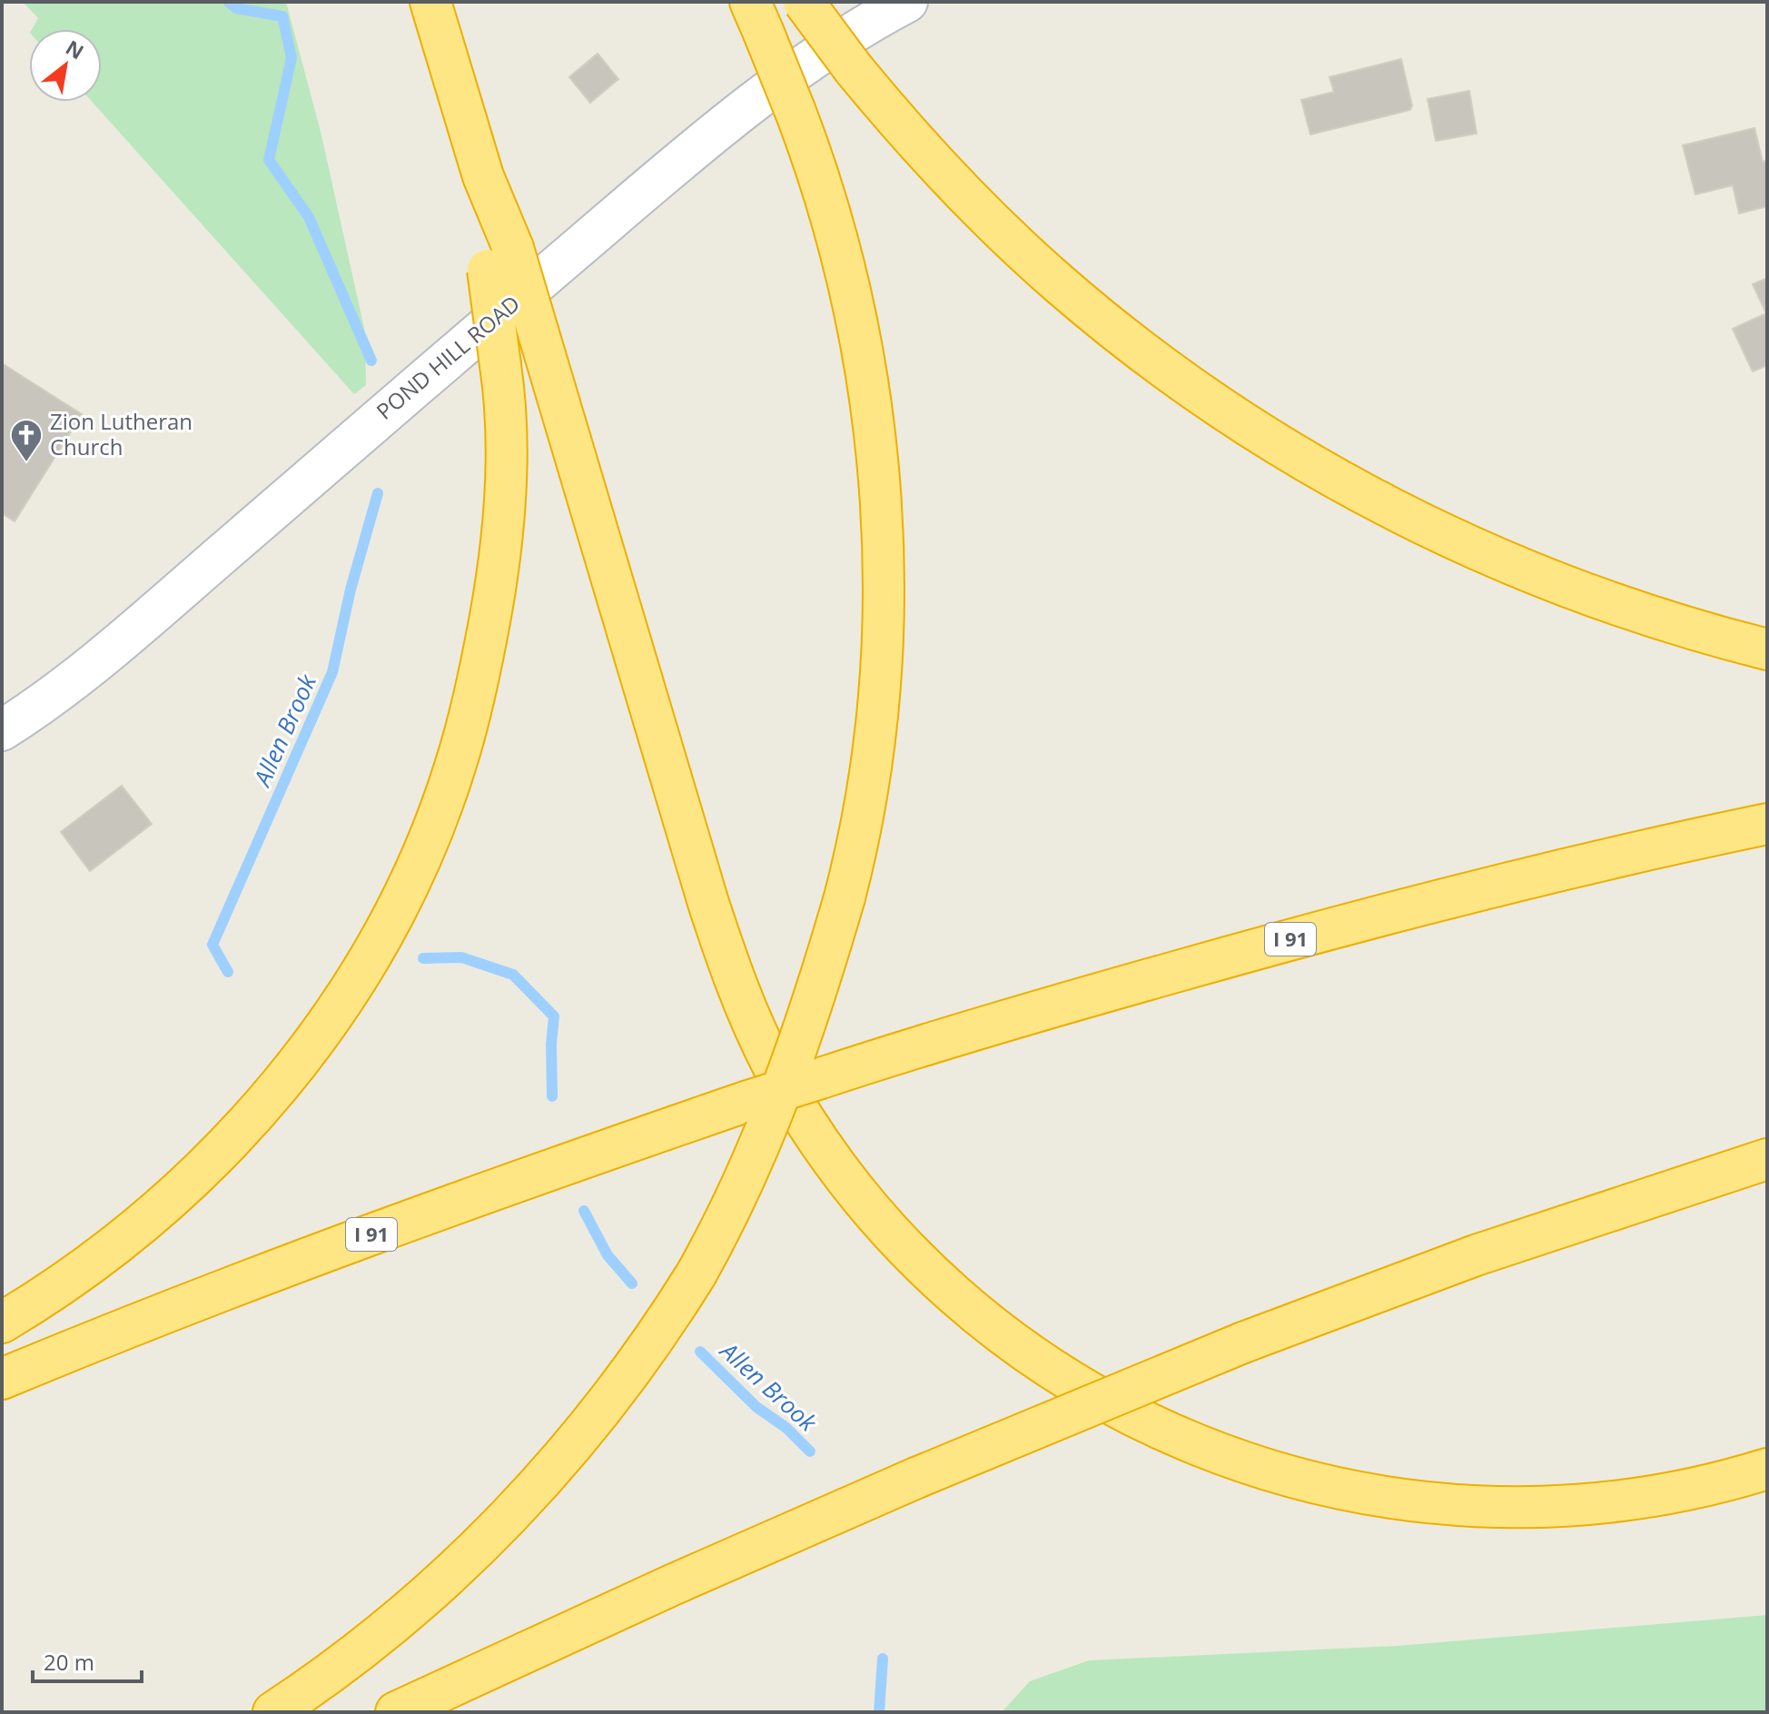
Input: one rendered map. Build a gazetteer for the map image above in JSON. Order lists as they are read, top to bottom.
{
  "streets": {
    "highway": ["I 91"],
    "main road": ["POND HILL ROAD"]
  },
  "water": ["Allen Brook"],
  "places": {
    "church": ["Zion Lutheran Church"]
  },
  "scale_bar": "20 m",
  "north": "top right"
}
